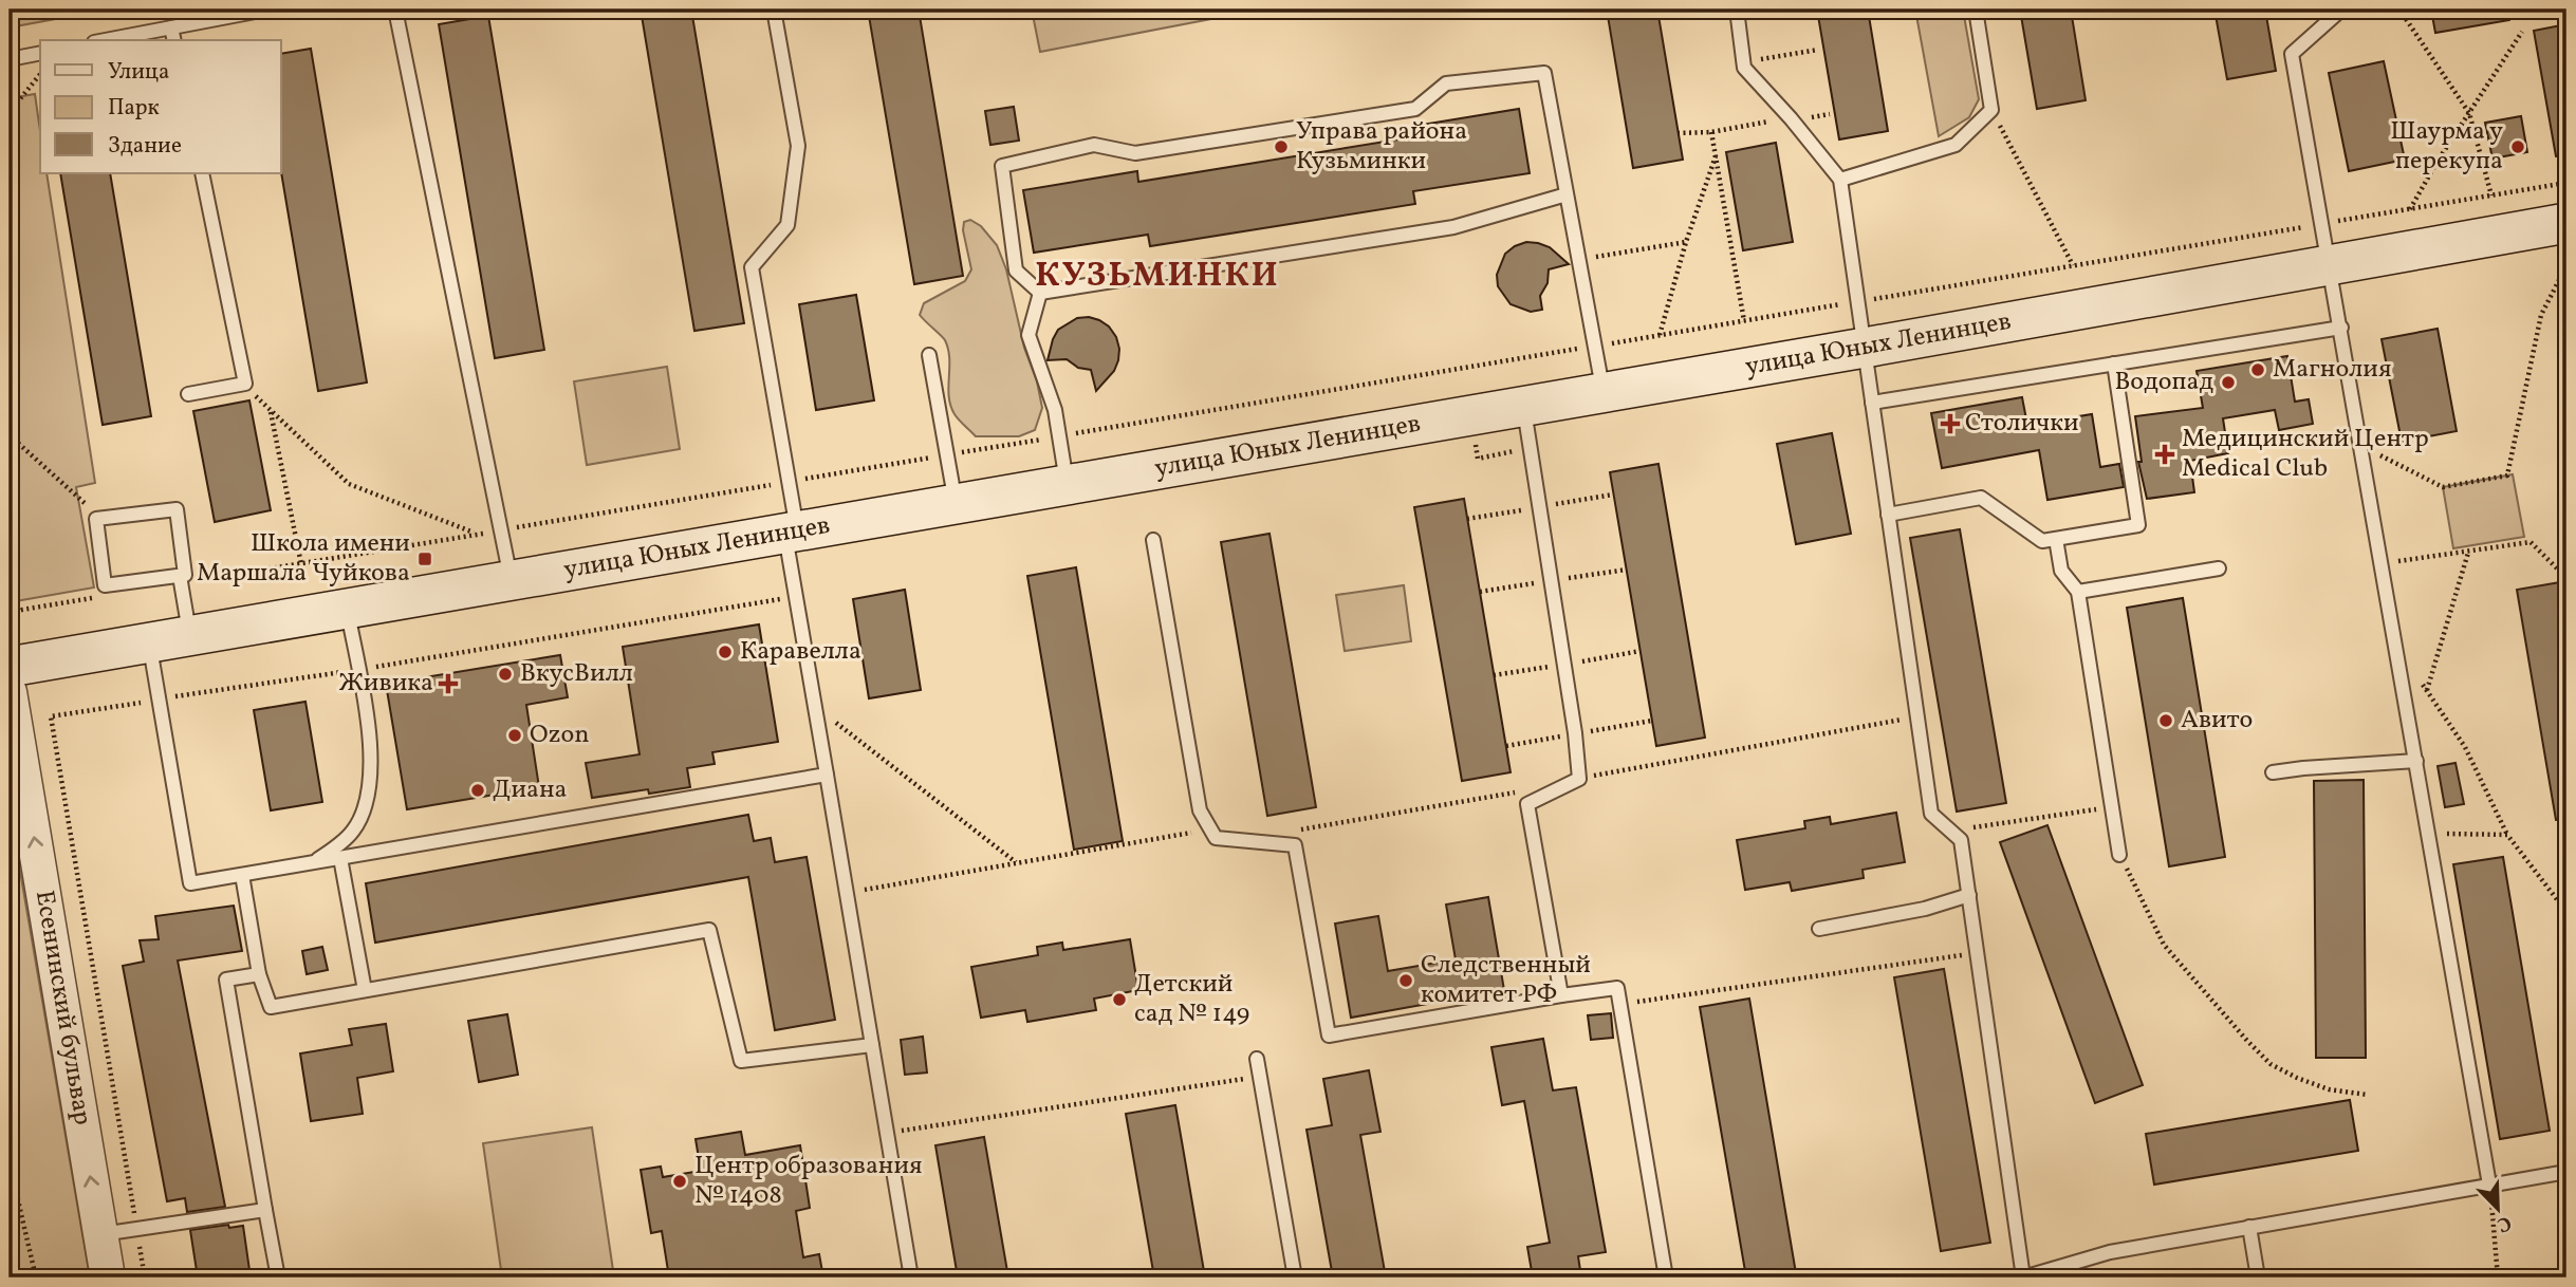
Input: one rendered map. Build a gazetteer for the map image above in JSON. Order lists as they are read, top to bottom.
{
  "streets": {
    "main road": ["улица Юных Ленинцев"],
    "street": ["Есенинский бульвар"]
  },
  "one_way": ["Есенинский бульвар"],
  "districts": ["КУЗЬМИНКИ"],
  "places": {
    "other": [
      "Управа района Кузьминки",
      "Шаурма у перекупа",
      "Магнолия",
      "Водопад",
      "Каравелла",
      "ВкусВилл",
      "Авито",
      "Ozon",
      "Диана",
      "Следственный комитет РФ",
      "Детский сад № 149",
      "Центр образования № 1408"
    ],
    "health": ["Столички", "Медицинский Центр Medical Club", "Живика"],
    "transit": ["Школа имени Маршала Чуйкова"]
  },
  "legend": ["Улица", "Парк", "Здание"],
  "north": "bottom right"
}
